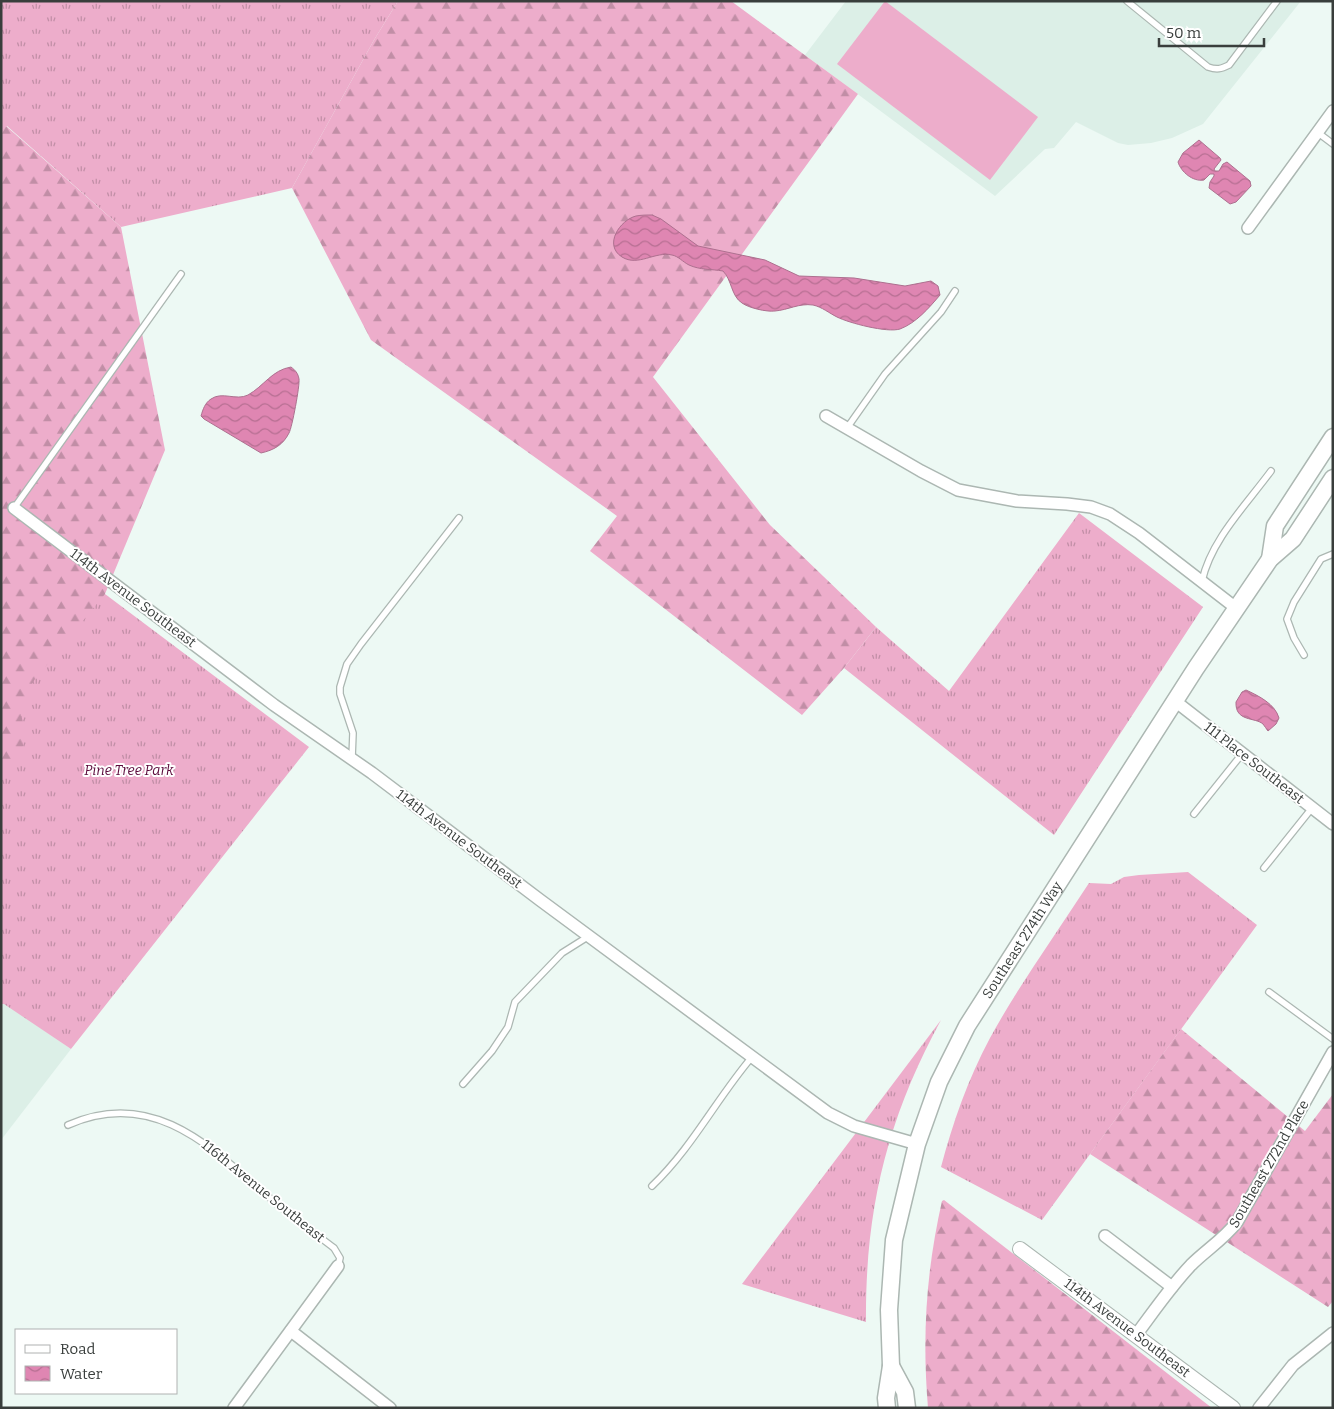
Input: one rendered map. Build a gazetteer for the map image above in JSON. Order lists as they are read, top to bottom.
{
  "streets": {
    "main road": ["Southeast 274th Way"],
    "street": [
      "114th Avenue Southeast",
      "111 Place Southeast",
      "Southeast 272nd Place",
      "116th Avenue Southeast"
    ]
  },
  "crossings": [
    ["114th Avenue Southeast", "Southeast 274th Way"],
    ["114th Avenue Southeast", "Southeast 272nd Place"],
    ["111 Place Southeast", "Southeast 274th Way"]
  ],
  "parks": ["Pine Tree Park"],
  "legend": ["Road", "Water"],
  "scale_bar": "50 m"
}
